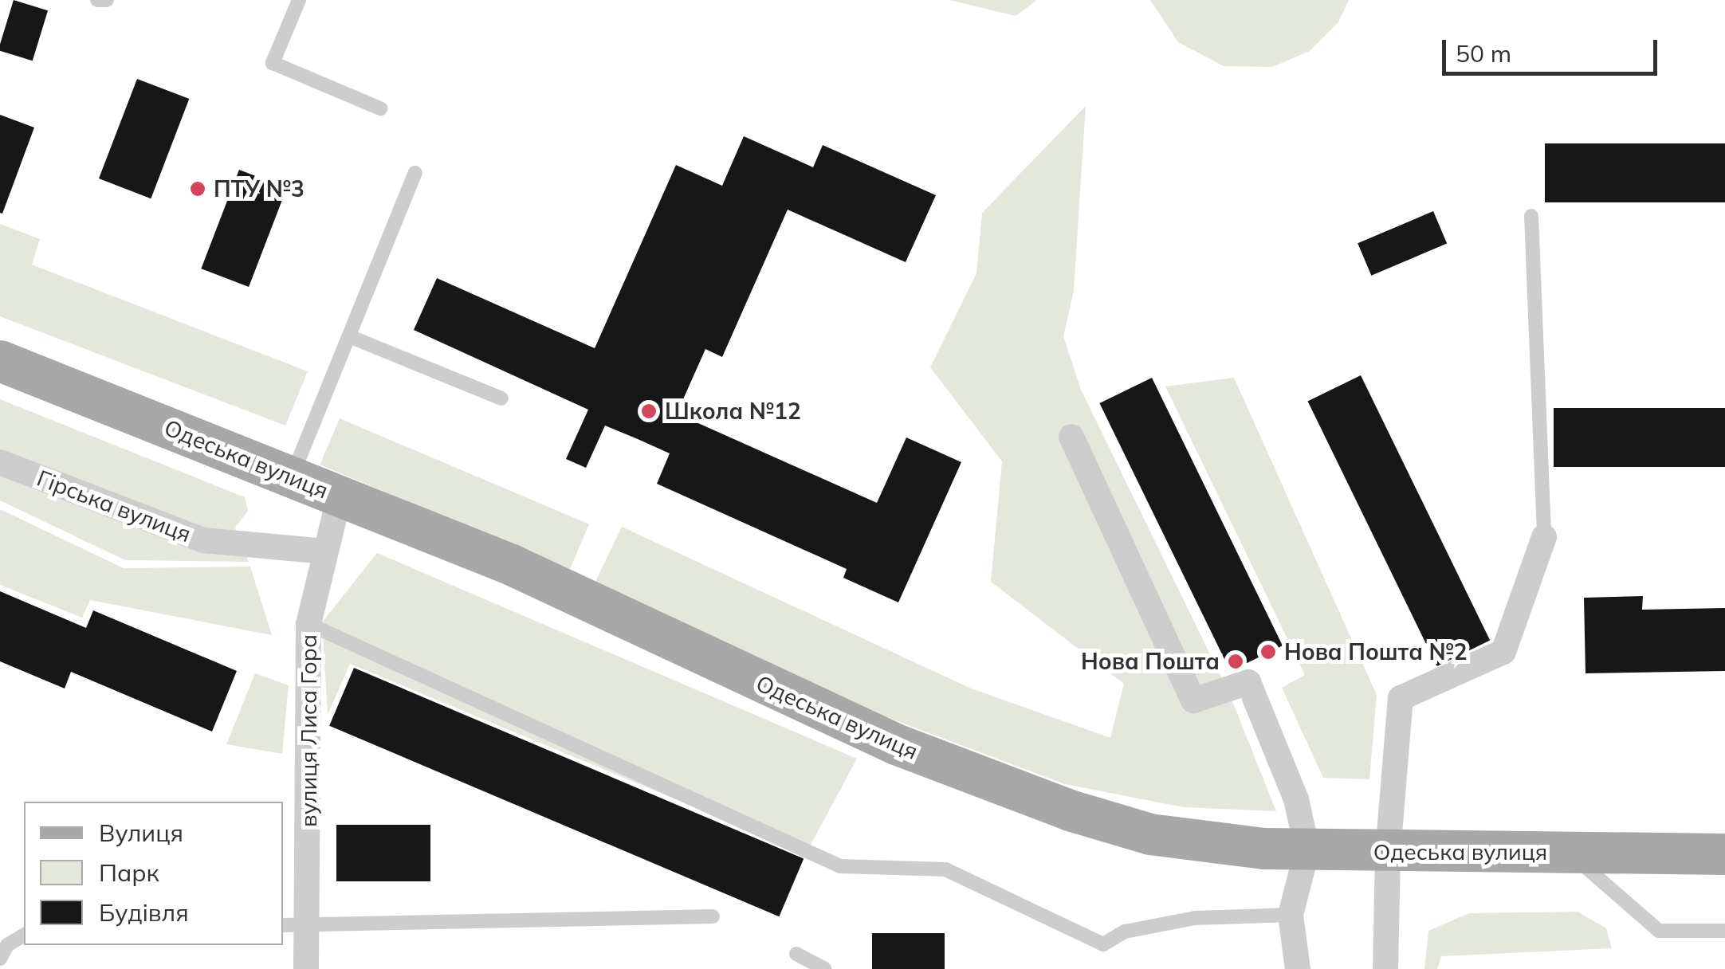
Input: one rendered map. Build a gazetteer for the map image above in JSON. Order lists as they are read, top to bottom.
{
  "streets": {
    "main road": ["Одеська вулиця"],
    "street": ["Гірська вулиця", "вулиця Лиса Гора"]
  },
  "crossings": [
    ["Одеська вулиця", "вулиця Лиса Гора"],
    ["Гірська вулиця", "вулиця Лиса Гора"]
  ],
  "places": [
    "ПТУ №3",
    "Школа №12",
    "Нова Пошта №2",
    "Нова Пошта"
  ],
  "legend": ["Вулиця", "Парк", "Будівля"],
  "scale_bar": "50 m"
}
